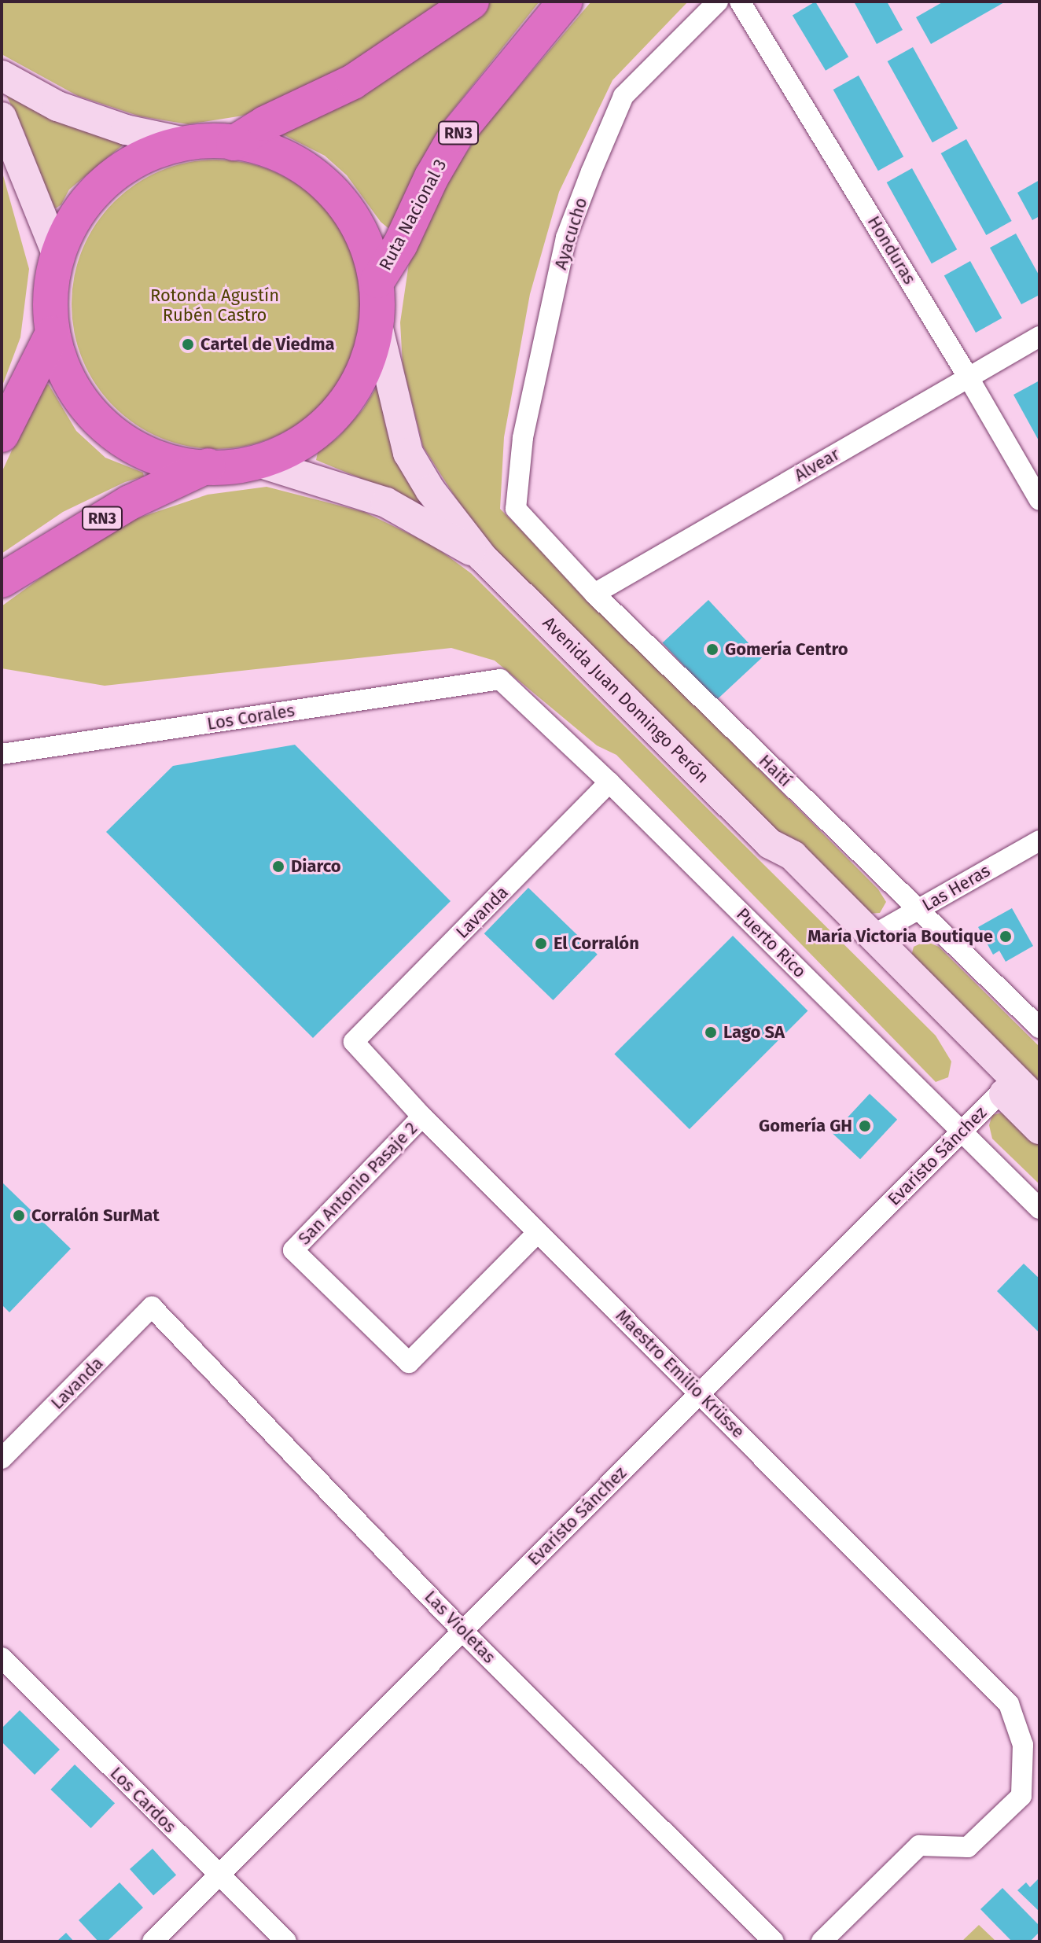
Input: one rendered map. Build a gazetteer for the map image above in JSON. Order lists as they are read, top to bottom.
{
  "streets": {
    "highway": ["RN3", "Ruta Nacional 3"],
    "main road": ["Avenida Juan Domingo Perón"],
    "street": [
      "Ayacucho",
      "Honduras",
      "Alvear",
      "Los Corales",
      "Haití",
      "Las Heras",
      "Lavanda",
      "Puerto Rico",
      "Evaristo Sánchez",
      "San Antonio Pasaje 2",
      "Maestro Emilio Krüsse",
      "Las Violetas",
      "Los Cardos"
    ]
  },
  "crossings": [
    ["Ruta Nacional 3", "Avenida Juan Domingo Perón"],
    ["Ayacucho", "Haití"],
    ["Honduras", "Alvear"],
    ["Alvear", "Haití"],
    ["Avenida Juan Domingo Perón", "Las Heras"],
    ["Avenida Juan Domingo Perón", "Evaristo Sánchez"],
    ["Los Corales", "Puerto Rico"],
    ["Haití", "Las Heras"],
    ["Lavanda", "Puerto Rico"],
    ["Lavanda", "Maestro Emilio Krüsse"],
    ["Lavanda", "Las Violetas"],
    ["Puerto Rico", "Evaristo Sánchez"],
    ["Evaristo Sánchez", "Maestro Emilio Krüsse"],
    ["Evaristo Sánchez", "Las Violetas"],
    ["Evaristo Sánchez", "Los Cardos"],
    ["San Antonio Pasaje 2", "Maestro Emilio Krüsse"]
  ],
  "parks": ["Rotonda Agustín Rubén Castro"],
  "places": [
    "Cartel de Viedma",
    "Gomería Centro",
    "Diarco",
    "María Victoria Boutique",
    "El Corralón",
    "Lago SA",
    "Gomería GH",
    "Corralón SurMat"
  ]
}
